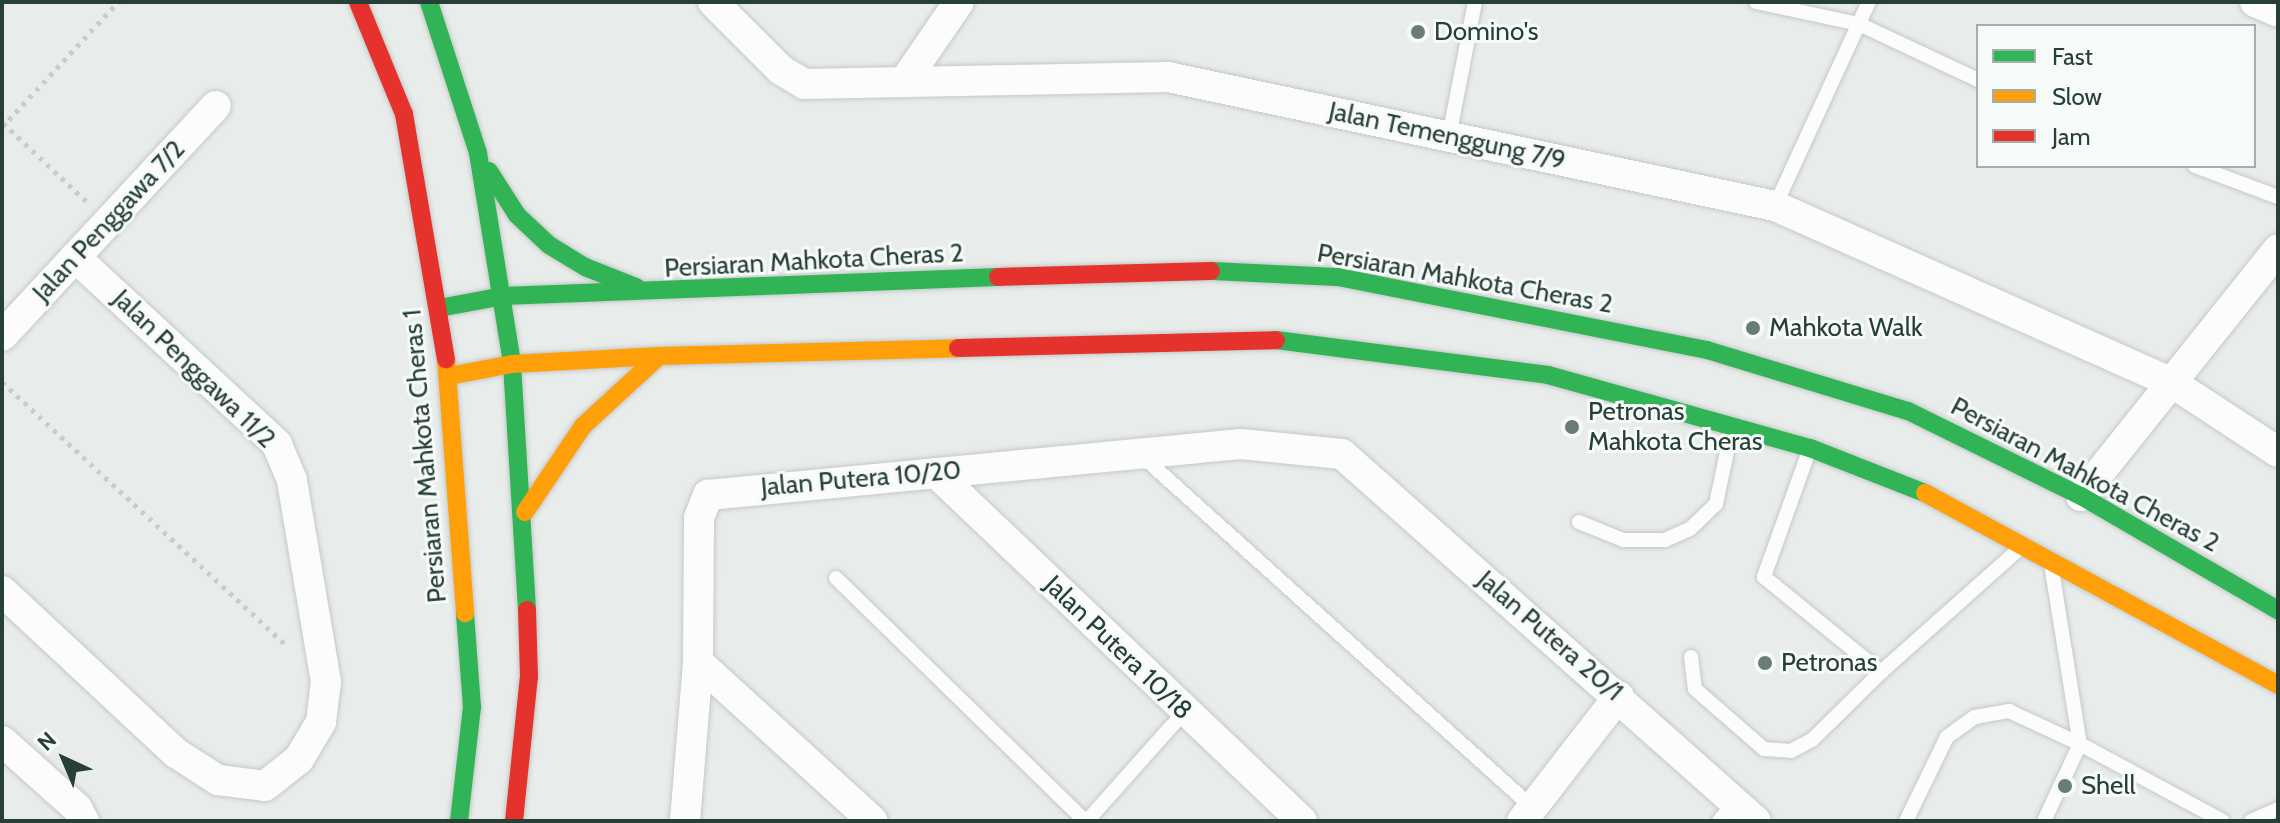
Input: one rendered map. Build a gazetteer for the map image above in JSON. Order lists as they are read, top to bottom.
{
  "streets": {
    "street": [
      "Jalan Temenggung 7/9",
      "Jalan Penggawa 7/2",
      "Persiaran Mahkota Cheras 2",
      "Jalan Penggawa 11/2",
      "Persiaran Mahkota Cheras 1",
      "Jalan Putera 10/20",
      "Jalan Putera 20/1",
      "Jalan Putera 10/18"
    ]
  },
  "crossings": [
    ["Jalan Penggawa 7/2", "Jalan Penggawa 11/2"],
    ["Persiaran Mahkota Cheras 2", "Persiaran Mahkota Cheras 1"],
    ["Jalan Putera 10/20", "Jalan Putera 20/1"],
    ["Jalan Putera 10/20", "Jalan Putera 10/18"]
  ],
  "places": [
    "Domino's",
    "Mahkota Walk",
    "Petronas Mahkota Cheras",
    "Petronas",
    "Shell"
  ],
  "legend": ["Fast", "Slow", "Jam"],
  "north": "top left"
}
